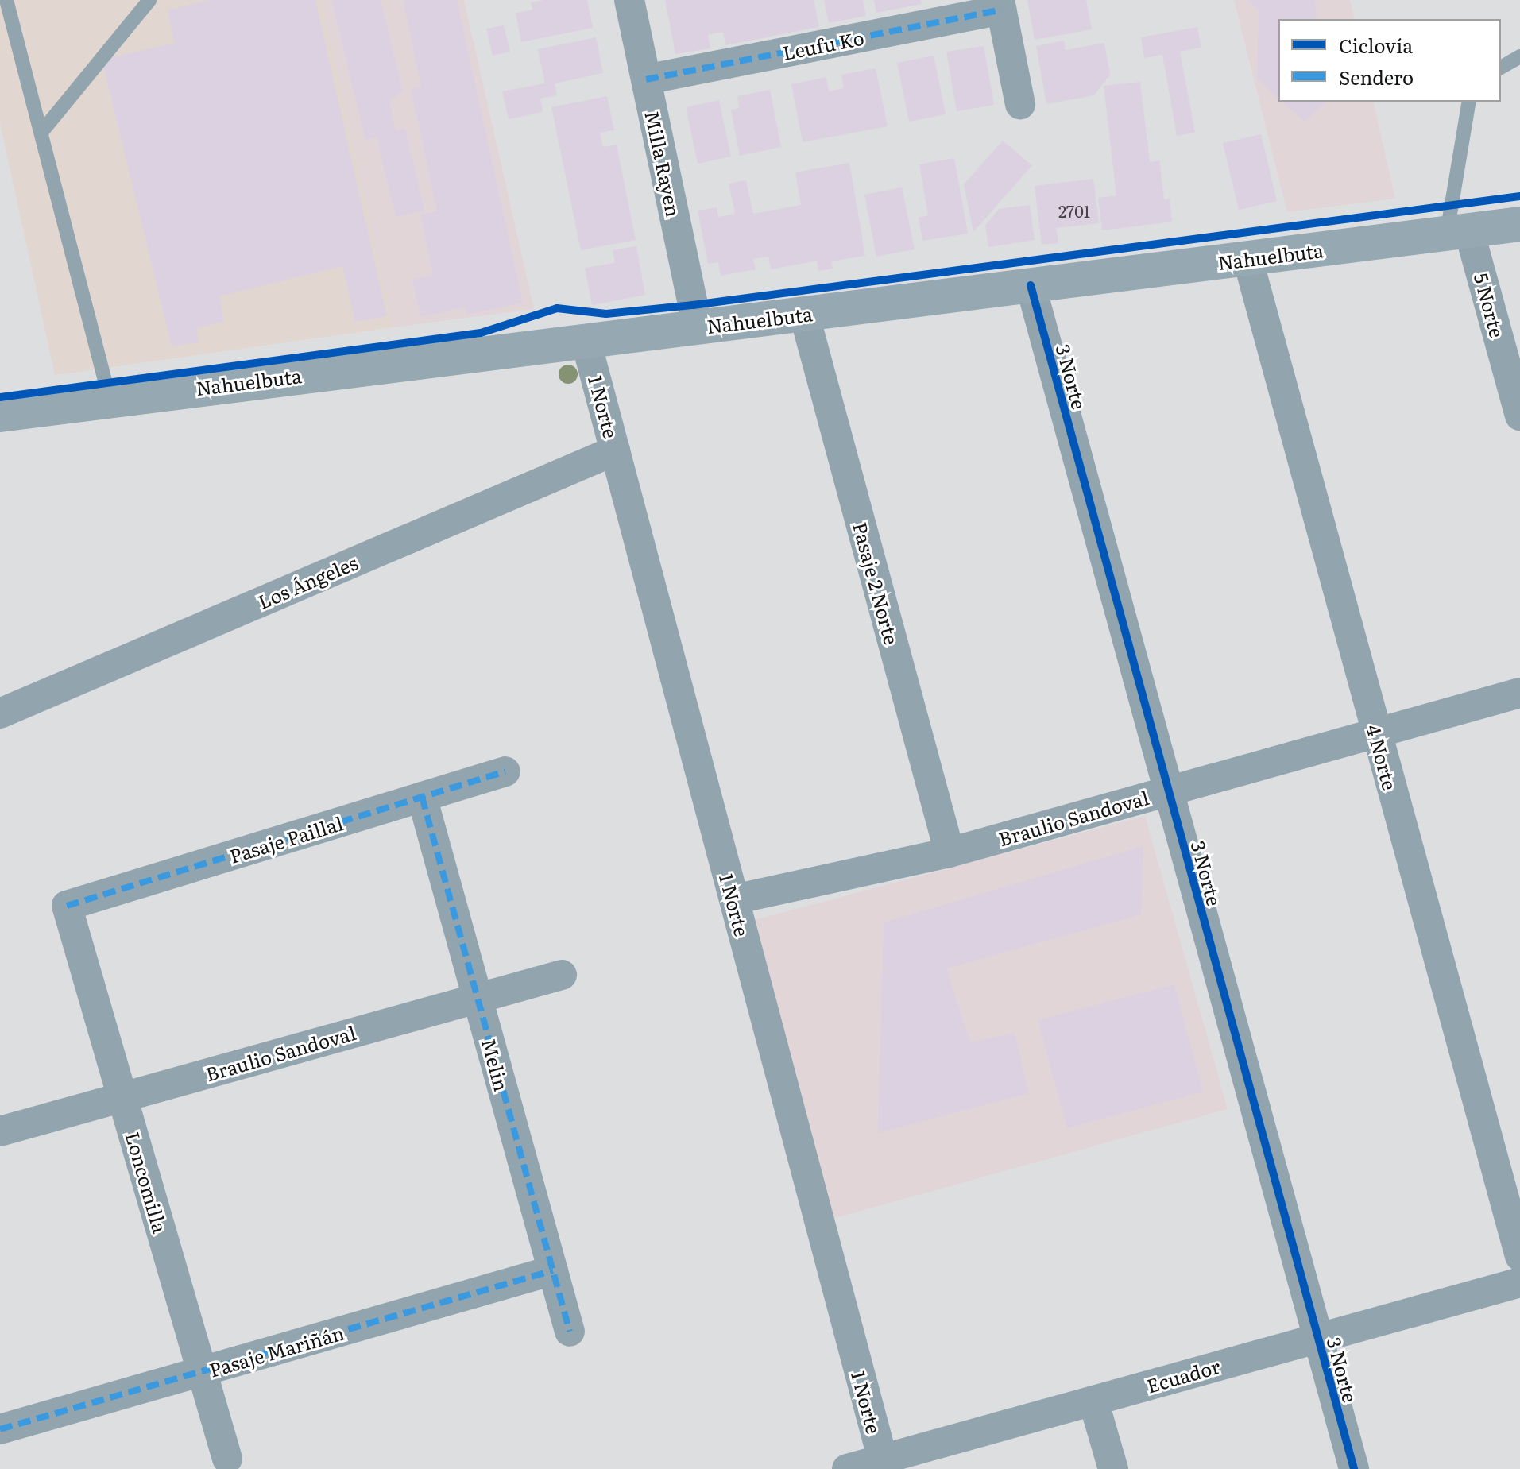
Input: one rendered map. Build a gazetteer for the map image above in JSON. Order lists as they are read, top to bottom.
{
  "streets": {
    "main road": ["Nahuelbuta"],
    "street": [
      "Leufu Ko",
      "Milla Rayen",
      "5 Norte",
      "3 Norte",
      "1 Norte",
      "Los Ángeles",
      "Pasaje 2 Norte",
      "4 Norte",
      "Braulio Sandoval",
      "Pasaje Paillal",
      "Melin",
      "Loncomilla",
      "Pasaje Mariñán",
      "Ecuador"
    ]
  },
  "crossings": [
    ["Leufu Ko", "Milla Rayen"],
    ["Milla Rayen", "Nahuelbuta"],
    ["Nahuelbuta", "5 Norte"],
    ["Nahuelbuta", "3 Norte"],
    ["Nahuelbuta", "1 Norte"],
    ["Nahuelbuta", "Pasaje 2 Norte"],
    ["Nahuelbuta", "4 Norte"],
    ["3 Norte", "Braulio Sandoval"],
    ["3 Norte", "Ecuador"],
    ["1 Norte", "Los Ángeles"],
    ["1 Norte", "Braulio Sandoval"],
    ["1 Norte", "Ecuador"],
    ["Pasaje 2 Norte", "Braulio Sandoval"],
    ["4 Norte", "Braulio Sandoval"],
    ["Braulio Sandoval", "Melin"],
    ["Braulio Sandoval", "Loncomilla"],
    ["Pasaje Paillal", "Melin"],
    ["Pasaje Paillal", "Loncomilla"],
    ["Melin", "Pasaje Mariñán"],
    ["Loncomilla", "Pasaje Mariñán"]
  ],
  "house_numbers": ["2701"],
  "legend": ["Ciclovía", "Sendero"]
}
